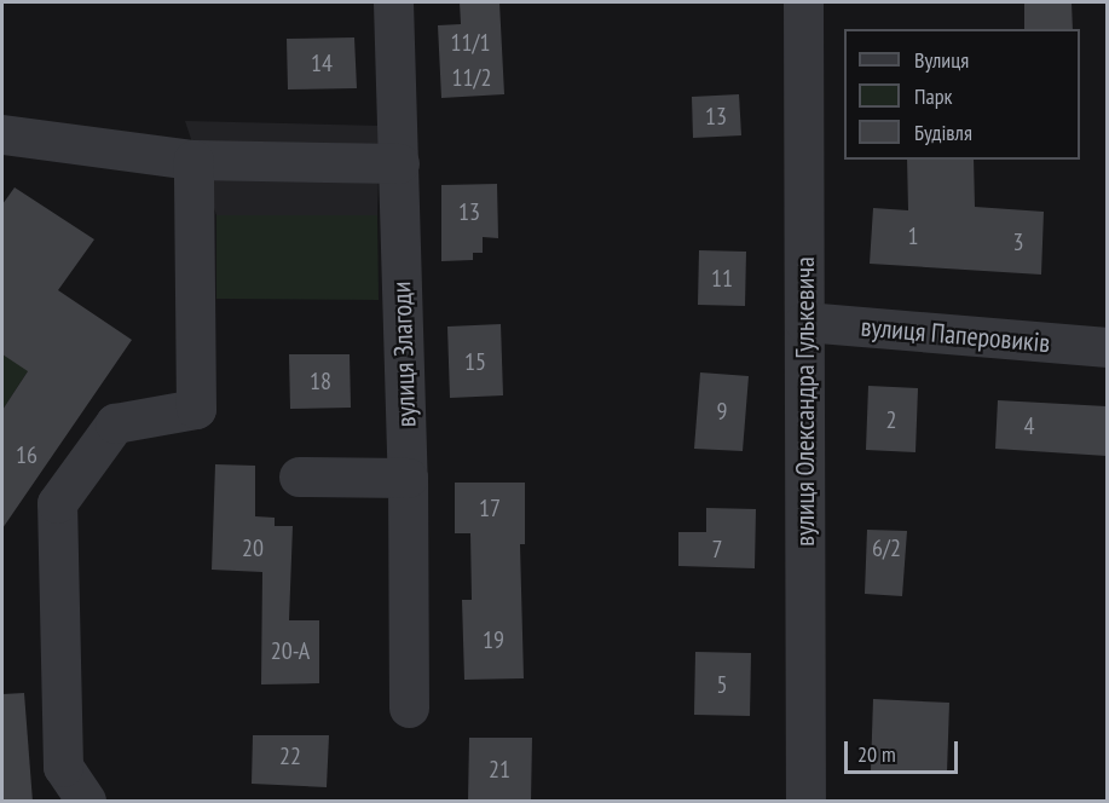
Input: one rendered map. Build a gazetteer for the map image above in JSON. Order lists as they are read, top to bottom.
{
  "streets": {
    "street": ["вулиця Паперовиків", "вулиця Злагоди", "вулиця Олександра Гулькевича"]
  },
  "crossings": [
    ["вулиця Паперовиків", "вулиця Олександра Гулькевича"]
  ],
  "house_numbers": [
    "11/1",
    "14",
    "11/2",
    "13",
    "13",
    "1",
    "3",
    "11",
    "15",
    "18",
    "9",
    "2",
    "4",
    "16",
    "17",
    "20",
    "6/2",
    "7",
    "19",
    "20-А",
    "5",
    "22",
    "21"
  ],
  "legend": ["Вулиця", "Парк", "Будівля"],
  "scale_bar": "20 m"
}
